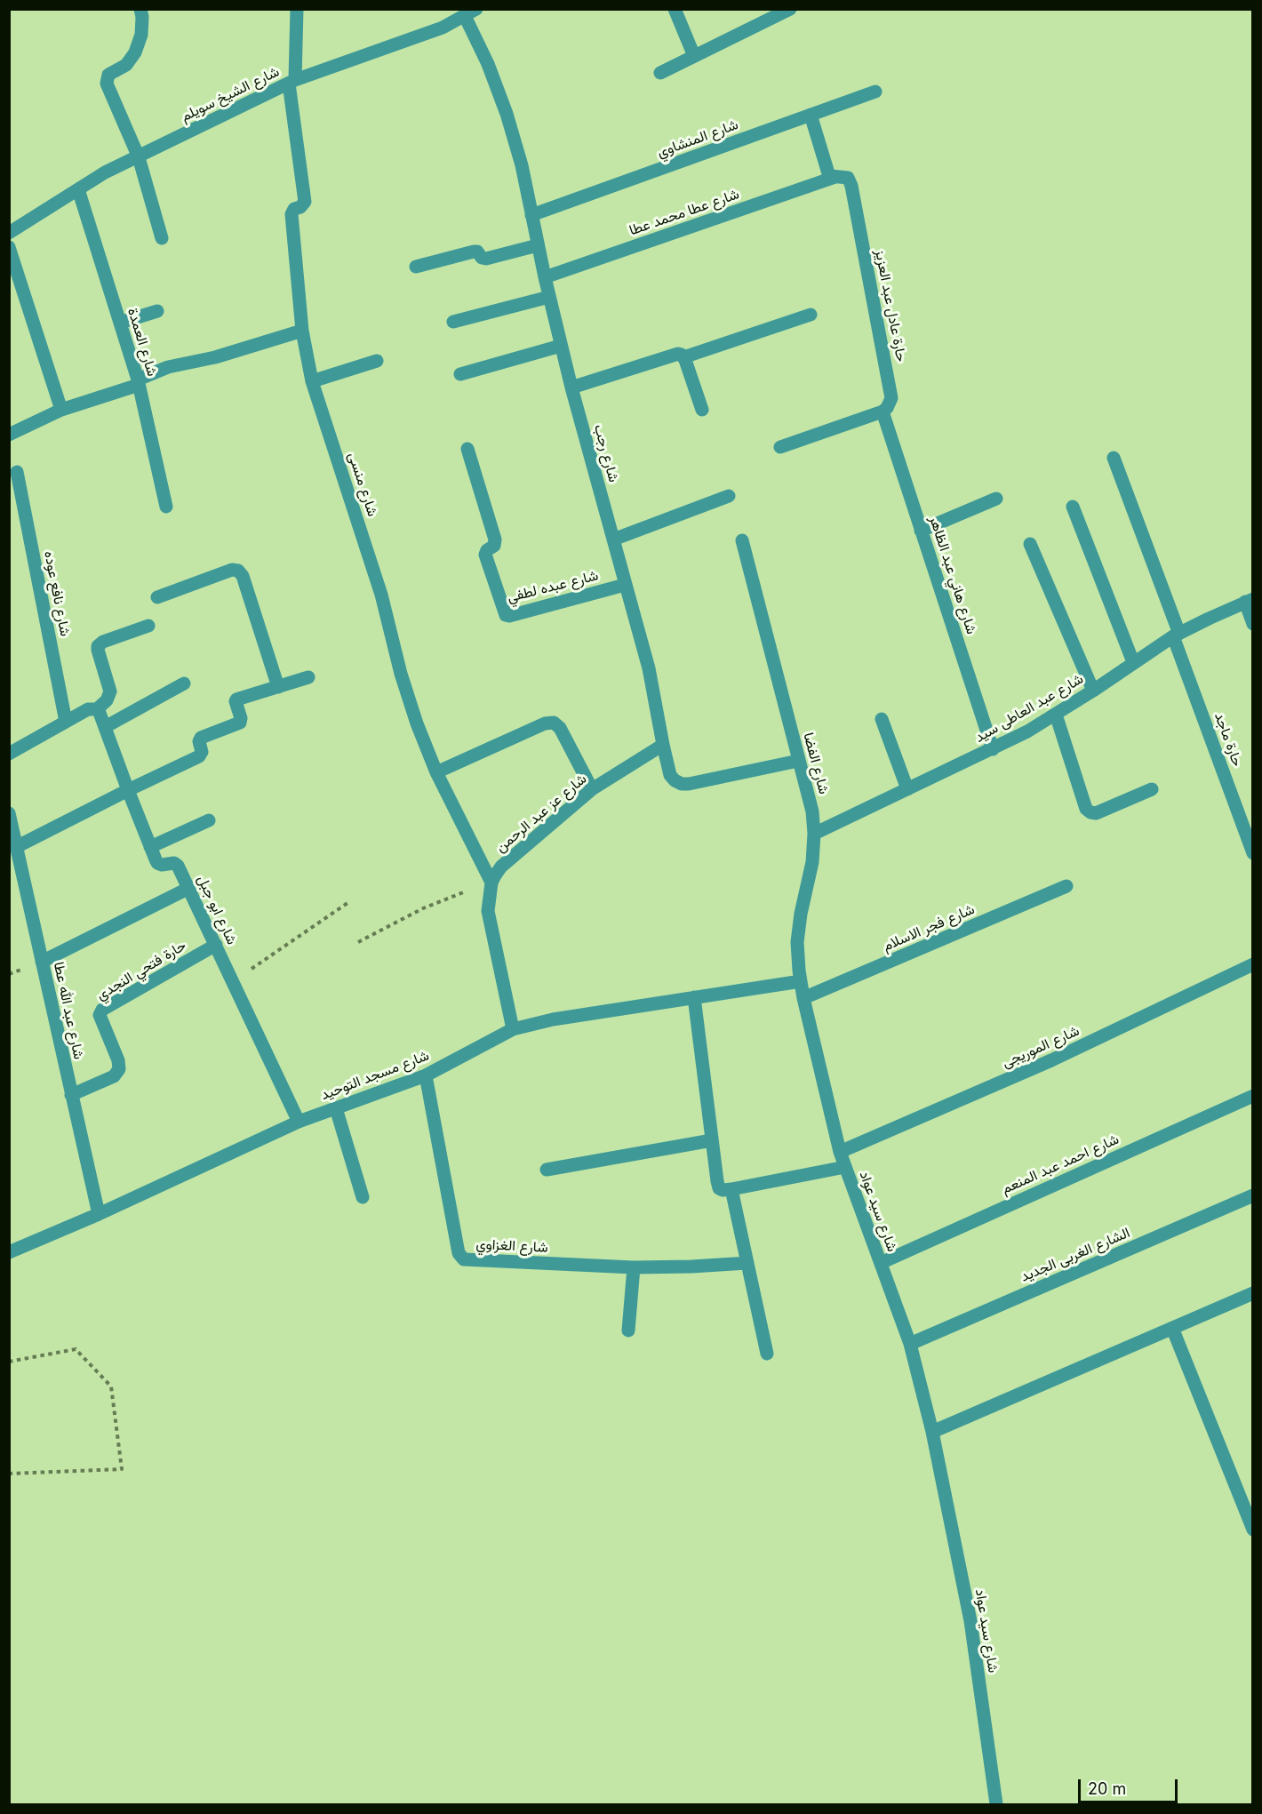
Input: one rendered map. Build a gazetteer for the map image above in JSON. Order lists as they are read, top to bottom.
{
  "streets": {
    "street": [
      "شارع الشيخ سويلم",
      "شارع المنشاوي",
      "شارع عطا محمد عطا",
      "حارة عادل عبد العزيز",
      "شارع العمدة",
      "شارع رجب",
      "شارع منسى",
      "شارع هاني عبد الظاهر",
      "شارع عبده لطفي",
      "شارع نافع عوده",
      "شارع عبد العاطى سيد",
      "حارة ماجد",
      "شارع الفضا",
      "شارع عز عبد الرحمن",
      "شارع ابو جبل",
      "شارع فجر الاسلام",
      "حارة فتحي النجدي",
      "شارع عبد الله عطا",
      "شارع الموريجى",
      "شارع مسجد التوحيد",
      "شارع احمد عبد المنعم",
      "شارع سيد عواد",
      "شارع الغزاوي",
      "الشارع الغربى الجديد"
    ]
  },
  "crossings": [
    ["شارع الشيخ سويلم", "شارع العمدة"],
    ["شارع الشيخ سويلم", "شارع رجب"],
    ["شارع الشيخ سويلم", "شارع منسى"],
    ["شارع المنشاوي", "حارة عادل عبد العزيز"],
    ["شارع المنشاوي", "شارع رجب"],
    ["شارع عطا محمد عطا", "حارة عادل عبد العزيز"],
    ["شارع عطا محمد عطا", "شارع رجب"],
    ["حارة عادل عبد العزيز", "شارع هاني عبد الظاهر"],
    ["شارع رجب", "شارع عبده لطفي"],
    ["شارع رجب", "شارع الفضا"],
    ["شارع رجب", "شارع عز عبد الرحمن"],
    ["شارع منسى", "شارع عز عبد الرحمن"],
    ["شارع هاني عبد الظاهر", "شارع عبد العاطى سيد"],
    ["شارع عبد العاطى سيد", "حارة ماجد"],
    ["شارع عبد العاطى سيد", "شارع الفضا"],
    ["شارع الفضا", "شارع فجر الاسلام"],
    ["شارع الفضا", "شارع مسجد التوحيد"],
    ["شارع الفضا", "شارع سيد عواد"],
    ["شارع عز عبد الرحمن", "شارع مسجد التوحيد"],
    ["شارع ابو جبل", "حارة فتحي النجدي"],
    ["شارع ابو جبل", "شارع مسجد التوحيد"],
    ["شارع فجر الاسلام", "شارع سيد عواد"],
    ["حارة فتحي النجدي", "شارع عبد الله عطا"],
    ["شارع عبد الله عطا", "شارع مسجد التوحيد"],
    ["شارع الموريجى", "شارع سيد عواد"],
    ["شارع مسجد التوحيد", "شارع الغزاوي"],
    ["شارع احمد عبد المنعم", "شارع سيد عواد"],
    ["شارع سيد عواد", "الشارع الغربى الجديد"]
  ],
  "scale_bar": "20 m"
}
